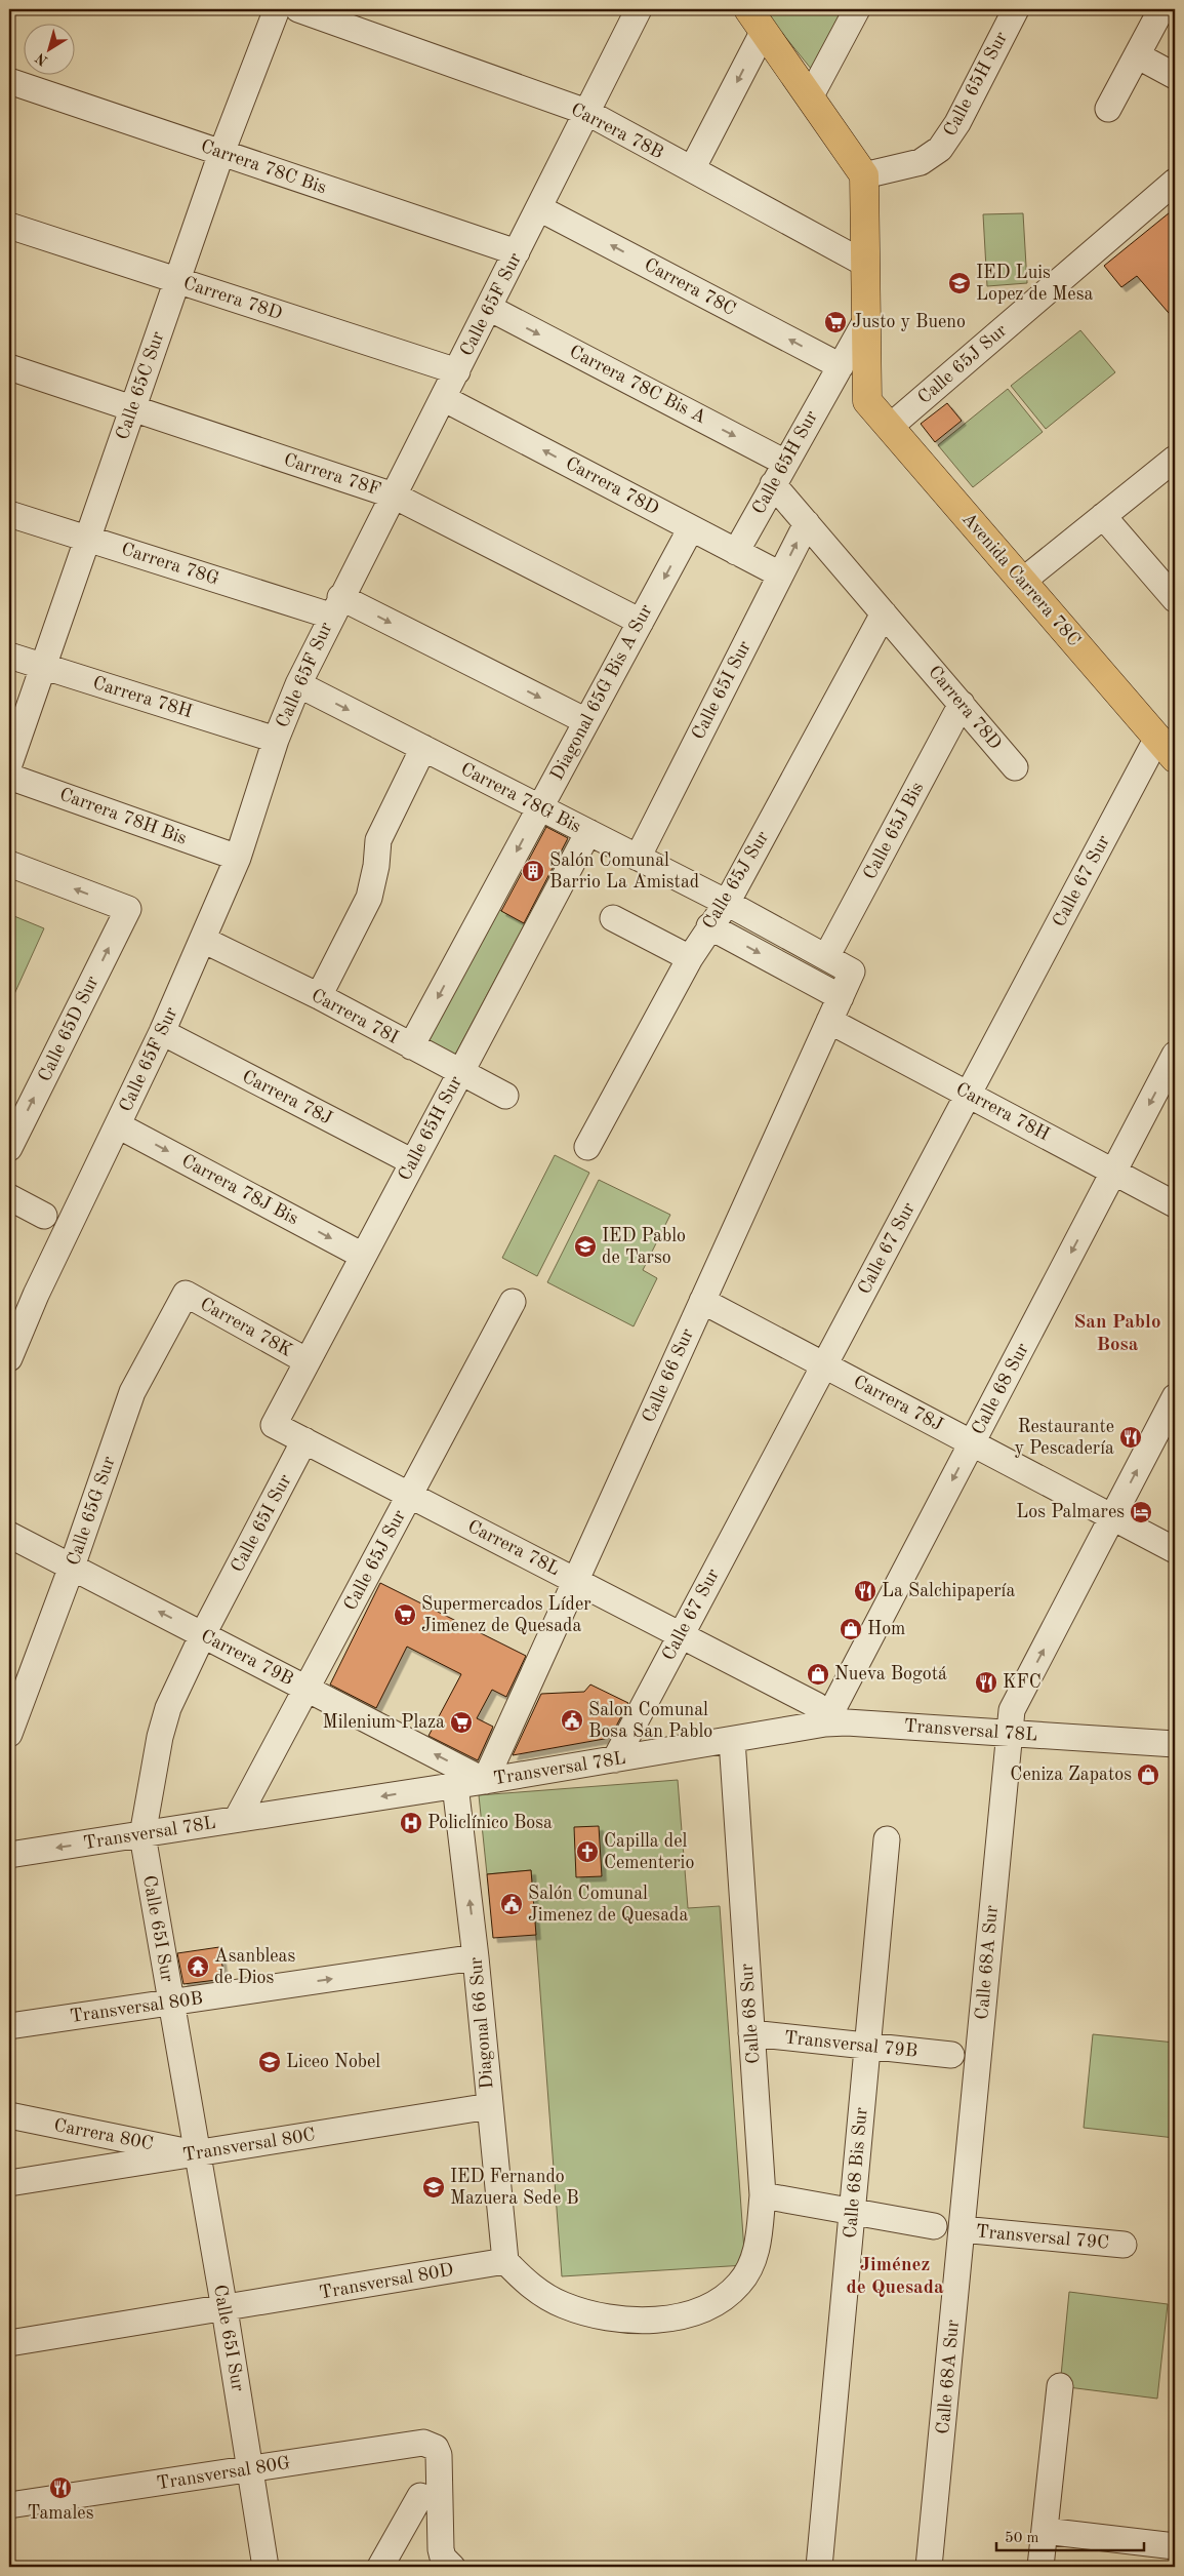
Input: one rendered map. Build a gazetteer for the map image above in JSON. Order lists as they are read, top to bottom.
{
  "streets": {
    "main road": ["Avenida Carrera 78C"],
    "street": [
      "Calle 65H Sur",
      "Carrera 78B",
      "Carrera 78C Bis",
      "Carrera 78C",
      "Carrera 78D",
      "Calle 65F Sur",
      "Calle 65J Sur",
      "Carrera 78C Bis A",
      "Calle 65C Sur",
      "Carrera 78F",
      "Carrera 78G",
      "Calle 65I Sur",
      "Diagonal 65G Bis A Sur",
      "Carrera 78H",
      "Carrera 78G Bis",
      "Carrera 78H Bis",
      "Calle 65J Bis",
      "Calle 67 Sur",
      "Carrera 78I",
      "Calle 65D Sur",
      "Carrera 78J",
      "Carrera 78J Bis",
      "Carrera 78K",
      "Calle 66 Sur",
      "Calle 68 Sur",
      "Calle 65G Sur",
      "Carrera 78L",
      "Carrera 79B",
      "Transversal 78L",
      "Calle 68A Sur",
      "Transversal 80B",
      "Diagonal 66 Sur",
      "Transversal 79B",
      "Carrera 80C",
      "Transversal 80C",
      "Calle 68 Bis Sur",
      "Transversal 79C",
      "Transversal 80D",
      "Transversal 80G"
    ]
  },
  "crossings": [
    ["Calle 65H Sur", "Carrera 78C"],
    ["Calle 65H Sur", "Carrera 78D"],
    ["Calle 65H Sur", "Carrera 78C Bis A"],
    ["Calle 65H Sur", "Avenida Carrera 78C"],
    ["Calle 65H Sur", "Carrera 78G Bis"],
    ["Calle 65H Sur", "Carrera 78I"],
    ["Calle 65H Sur", "Carrera 78J"],
    ["Calle 65H Sur", "Carrera 78J Bis"],
    ["Calle 65H Sur", "Carrera 78K"],
    ["Calle 65H Sur", "Carrera 78L"],
    ["Carrera 78B", "Calle 65F Sur"],
    ["Carrera 78C Bis", "Calle 65F Sur"],
    ["Carrera 78C Bis", "Calle 65C Sur"],
    ["Carrera 78C", "Calle 65F Sur"],
    ["Carrera 78D", "Calle 65F Sur"],
    ["Carrera 78D", "Calle 65J Sur"],
    ["Carrera 78D", "Carrera 78C Bis A"],
    ["Carrera 78D", "Calle 65C Sur"],
    ["Carrera 78D", "Calle 65I Sur"],
    ["Carrera 78D", "Diagonal 65G Bis A Sur"],
    ["Carrera 78D", "Calle 65J Bis"],
    ["Calle 65F Sur", "Carrera 78C Bis A"],
    ["Calle 65F Sur", "Carrera 78F"],
    ["Calle 65F Sur", "Carrera 78G"],
    ["Calle 65F Sur", "Carrera 78H"],
    ["Calle 65F Sur", "Carrera 78G Bis"],
    ["Calle 65F Sur", "Carrera 78H Bis"],
    ["Calle 65F Sur", "Carrera 78I"],
    ["Calle 65F Sur", "Carrera 78J"],
    ["Calle 65F Sur", "Carrera 78J Bis"],
    ["Calle 65J Sur", "Avenida Carrera 78C"],
    ["Calle 65J Sur", "Carrera 78G Bis"],
    ["Calle 65J Sur", "Carrera 78L"],
    ["Calle 65J Sur", "Carrera 79B"],
    ["Calle 65J Sur", "Transversal 78L"],
    ["Calle 65C Sur", "Carrera 78F"],
    ["Calle 65C Sur", "Carrera 78G"],
    ["Calle 65C Sur", "Carrera 78H"],
    ["Carrera 78F", "Diagonal 65G Bis A Sur"],
    ["Carrera 78G", "Diagonal 65G Bis A Sur"],
    ["Avenida Carrera 78C", "Calle 67 Sur"],
    ["Calle 65I Sur", "Carrera 78G Bis"],
    ["Calle 65I Sur", "Carrera 78L"],
    ["Calle 65I Sur", "Carrera 79B"],
    ["Calle 65I Sur", "Transversal 78L"],
    ["Calle 65I Sur", "Transversal 80B"],
    ["Calle 65I Sur", "Carrera 80C"],
    ["Calle 65I Sur", "Transversal 80C"],
    ["Calle 65I Sur", "Transversal 80D"],
    ["Calle 65I Sur", "Transversal 80G"],
    ["Diagonal 65G Bis A Sur", "Carrera 78G Bis"],
    ["Diagonal 65G Bis A Sur", "Carrera 78I"],
    ["Carrera 78H", "Calle 67 Sur"],
    ["Carrera 78H", "Calle 66 Sur"],
    ["Carrera 78H", "Calle 68 Sur"],
    ["Carrera 78G Bis", "Calle 65J Bis"],
    ["Carrera 78G Bis", "Calle 66 Sur"],
    ["Calle 67 Sur", "Carrera 78J"],
    ["Calle 67 Sur", "Carrera 78L"],
    ["Calle 67 Sur", "Transversal 78L"],
    ["Carrera 78J", "Calle 66 Sur"],
    ["Carrera 78J", "Calle 68 Sur"],
    ["Carrera 78J", "Calle 68A Sur"],
    ["Carrera 78K", "Calle 65G Sur"],
    ["Calle 66 Sur", "Carrera 78L"],
    ["Calle 66 Sur", "Carrera 79B"],
    ["Calle 66 Sur", "Transversal 78L"],
    ["Calle 68 Sur", "Carrera 78L"],
    ["Calle 68 Sur", "Transversal 78L"],
    ["Calle 68 Sur", "Diagonal 66 Sur"],
    ["Calle 68 Sur", "Transversal 79B"],
    ["Calle 68 Sur", "Transversal 80D"],
    ["Calle 65G Sur", "Carrera 79B"],
    ["Carrera 78L", "Transversal 78L"],
    ["Carrera 79B", "Transversal 78L"],
    ["Transversal 78L", "Calle 68A Sur"],
    ["Transversal 78L", "Diagonal 66 Sur"],
    ["Calle 68A Sur", "Transversal 79C"],
    ["Transversal 80B", "Diagonal 66 Sur"],
    ["Diagonal 66 Sur", "Transversal 80C"],
    ["Diagonal 66 Sur", "Transversal 80D"],
    ["Transversal 79B", "Calle 68 Bis Sur"],
    ["Carrera 80C", "Transversal 80C"]
  ],
  "one_way": [
    "Carrera 78C",
    "Carrera 78C Bis A",
    "Carrera 78G",
    "Carrera 78J Bis",
    "Calle 68 Sur",
    "Carrera 79B",
    "Transversal 80B",
    "Diagonal 66 Sur"
  ],
  "districts": ["San Pablo Bosa", "Jiménez de Quesada"],
  "places": {
    "school or university": [
      "IED Luis Lopez de Mesa",
      "IED Pablo de Tarso",
      "Liceo Nobel",
      "IED Fernando Mazuera Sede B"
    ],
    "supermarket": ["Justo y Bueno", "Supermercados Líder Jimenez de Quesada", "Milenium Plaza"],
    "building": ["Salón Comunal Barrio La Amistad"],
    "restaurant": [
      "Restaurante y Pescadería",
      "La Salchipapería",
      "KFC",
      "Tamales"
    ],
    "hotel": ["Los Palmares"],
    "shop": ["Hom", "Nueva Bogotá", "Ceniza Zapatos"],
    "public building": ["Salon Comunal Bosa San Pablo", "Salón Comunal Jimenez de Quesada"],
    "hospital": ["Policlínico Bosa"],
    "church": ["Capilla del Cementerio"],
    "temple": ["Asanbleas de Dios"]
  },
  "scale_bar": "50 m",
  "north": "bottom left"
}
